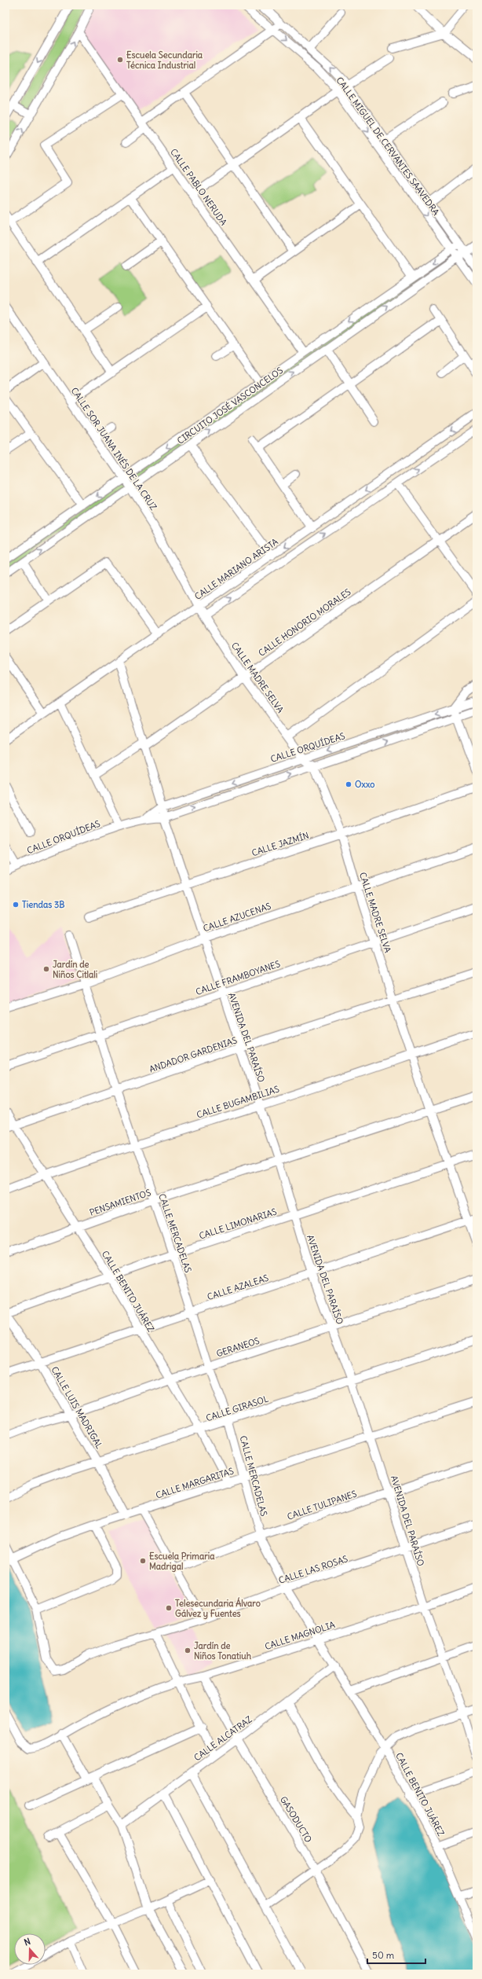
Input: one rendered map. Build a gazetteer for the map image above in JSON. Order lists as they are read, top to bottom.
{
  "streets": {
    "street": [
      "CALLE MIGUEL DE CERVANTES SAAVEDRA",
      "CALLE PABLO NERUDA",
      "CIRCUITO JOSÉ VASCONCELOS",
      "CALLE SOR JUANA INÉS DE LA CRUZ",
      "CALLE MARIANO ARISTA",
      "CALLE HONORIO MORALES",
      "CALLE MADRE SELVA",
      "CALLE ORQUÍDEAS",
      "CALLE JAZMÍN",
      "CALLE AZUCENAS",
      "CALLE FRAMBOYANES",
      "AVENIDA DEL PARAÍSO",
      "ANDADOR GARDENIAS",
      "CALLE BUGAMBILIAS",
      "PENSAMIENTOS",
      "CALLE LIMONARIAS",
      "CALLE MERCADELAS",
      "CALLE AZALEAS",
      "CALLE BENITO JUÁREZ",
      "GERANEOS",
      "CALLE LUIS MADRIGAL",
      "CALLE GIRASOL",
      "CALLE MARGARITAS",
      "CALLE TULIPANES",
      "CALLE LAS ROSAS",
      "CALLE MAGNOLIA",
      "CALLE ALCATRAZ",
      "GASODUCTO"
    ]
  },
  "crossings": [
    ["CALLE MIGUEL DE CERVANTES SAAVEDRA", "CIRCUITO JOSÉ VASCONCELOS"],
    ["CALLE PABLO NERUDA", "CIRCUITO JOSÉ VASCONCELOS"],
    ["CIRCUITO JOSÉ VASCONCELOS", "CALLE SOR JUANA INÉS DE LA CRUZ"],
    ["CALLE SOR JUANA INÉS DE LA CRUZ", "CALLE MARIANO ARISTA"],
    ["CALLE SOR JUANA INÉS DE LA CRUZ", "CALLE MADRE SELVA"],
    ["CALLE MARIANO ARISTA", "AVENIDA DEL PARAÍSO"],
    ["CALLE HONORIO MORALES", "CALLE MADRE SELVA"],
    ["CALLE HONORIO MORALES", "AVENIDA DEL PARAÍSO"],
    ["CALLE MADRE SELVA", "CALLE ORQUÍDEAS"],
    ["CALLE MADRE SELVA", "CALLE JAZMÍN"],
    ["CALLE MADRE SELVA", "CALLE AZUCENAS"],
    ["CALLE MADRE SELVA", "CALLE FRAMBOYANES"],
    ["CALLE MADRE SELVA", "ANDADOR GARDENIAS"],
    ["CALLE MADRE SELVA", "CALLE BUGAMBILIAS"],
    ["CALLE MADRE SELVA", "PENSAMIENTOS"],
    ["CALLE MADRE SELVA", "CALLE LIMONARIAS"],
    ["CALLE MADRE SELVA", "CALLE AZALEAS"],
    ["CALLE ORQUÍDEAS", "AVENIDA DEL PARAÍSO"],
    ["CALLE JAZMÍN", "AVENIDA DEL PARAÍSO"],
    ["CALLE AZUCENAS", "AVENIDA DEL PARAÍSO"],
    ["CALLE AZUCENAS", "CALLE MERCADELAS"],
    ["CALLE FRAMBOYANES", "AVENIDA DEL PARAÍSO"],
    ["CALLE FRAMBOYANES", "CALLE MERCADELAS"],
    ["AVENIDA DEL PARAÍSO", "ANDADOR GARDENIAS"],
    ["AVENIDA DEL PARAÍSO", "CALLE BUGAMBILIAS"],
    ["AVENIDA DEL PARAÍSO", "PENSAMIENTOS"],
    ["AVENIDA DEL PARAÍSO", "CALLE LIMONARIAS"],
    ["AVENIDA DEL PARAÍSO", "CALLE AZALEAS"],
    ["AVENIDA DEL PARAÍSO", "GERANEOS"],
    ["AVENIDA DEL PARAÍSO", "CALLE GIRASOL"],
    ["AVENIDA DEL PARAÍSO", "CALLE MARGARITAS"],
    ["AVENIDA DEL PARAÍSO", "CALLE TULIPANES"],
    ["AVENIDA DEL PARAÍSO", "CALLE LAS ROSAS"],
    ["AVENIDA DEL PARAÍSO", "CALLE MAGNOLIA"],
    ["ANDADOR GARDENIAS", "CALLE MERCADELAS"],
    ["ANDADOR GARDENIAS", "CALLE BENITO JUÁREZ"],
    ["CALLE BUGAMBILIAS", "CALLE MERCADELAS"],
    ["CALLE BUGAMBILIAS", "CALLE BENITO JUÁREZ"],
    ["PENSAMIENTOS", "CALLE MERCADELAS"],
    ["PENSAMIENTOS", "CALLE BENITO JUÁREZ"],
    ["CALLE LIMONARIAS", "CALLE MERCADELAS"],
    ["CALLE LIMONARIAS", "CALLE BENITO JUÁREZ"],
    ["CALLE LIMONARIAS", "CALLE LUIS MADRIGAL"],
    ["CALLE MERCADELAS", "CALLE AZALEAS"],
    ["CALLE MERCADELAS", "CALLE BENITO JUÁREZ"],
    ["CALLE MERCADELAS", "GERANEOS"],
    ["CALLE MERCADELAS", "CALLE GIRASOL"],
    ["CALLE MERCADELAS", "CALLE MARGARITAS"],
    ["CALLE MERCADELAS", "CALLE TULIPANES"],
    ["CALLE MERCADELAS", "CALLE LAS ROSAS"],
    ["CALLE AZALEAS", "CALLE BENITO JUÁREZ"],
    ["CALLE AZALEAS", "CALLE LUIS MADRIGAL"],
    ["CALLE BENITO JUÁREZ", "GERANEOS"],
    ["CALLE BENITO JUÁREZ", "CALLE GIRASOL"],
    ["CALLE BENITO JUÁREZ", "CALLE MARGARITAS"],
    ["CALLE BENITO JUÁREZ", "CALLE LAS ROSAS"],
    ["CALLE BENITO JUÁREZ", "CALLE MAGNOLIA"],
    ["CALLE BENITO JUÁREZ", "CALLE ALCATRAZ"],
    ["GERANEOS", "CALLE LUIS MADRIGAL"],
    ["CALLE LUIS MADRIGAL", "CALLE GIRASOL"],
    ["CALLE LUIS MADRIGAL", "CALLE MARGARITAS"],
    ["CALLE MAGNOLIA", "GASODUCTO"],
    ["CALLE ALCATRAZ", "GASODUCTO"]
  ],
  "places": [
    "Escuela Secundaria Técnica Industrial",
    "Oxxo",
    "Tiendas 3B",
    "Jardín de Niños Citlali",
    "Escuela Primaria Madrigal",
    "Telesecundaria Álvaro Gálvez y Fuentes",
    "Jardín de Niños Tonatiuh"
  ],
  "scale_bar": "50 m",
  "north": "top"
}
